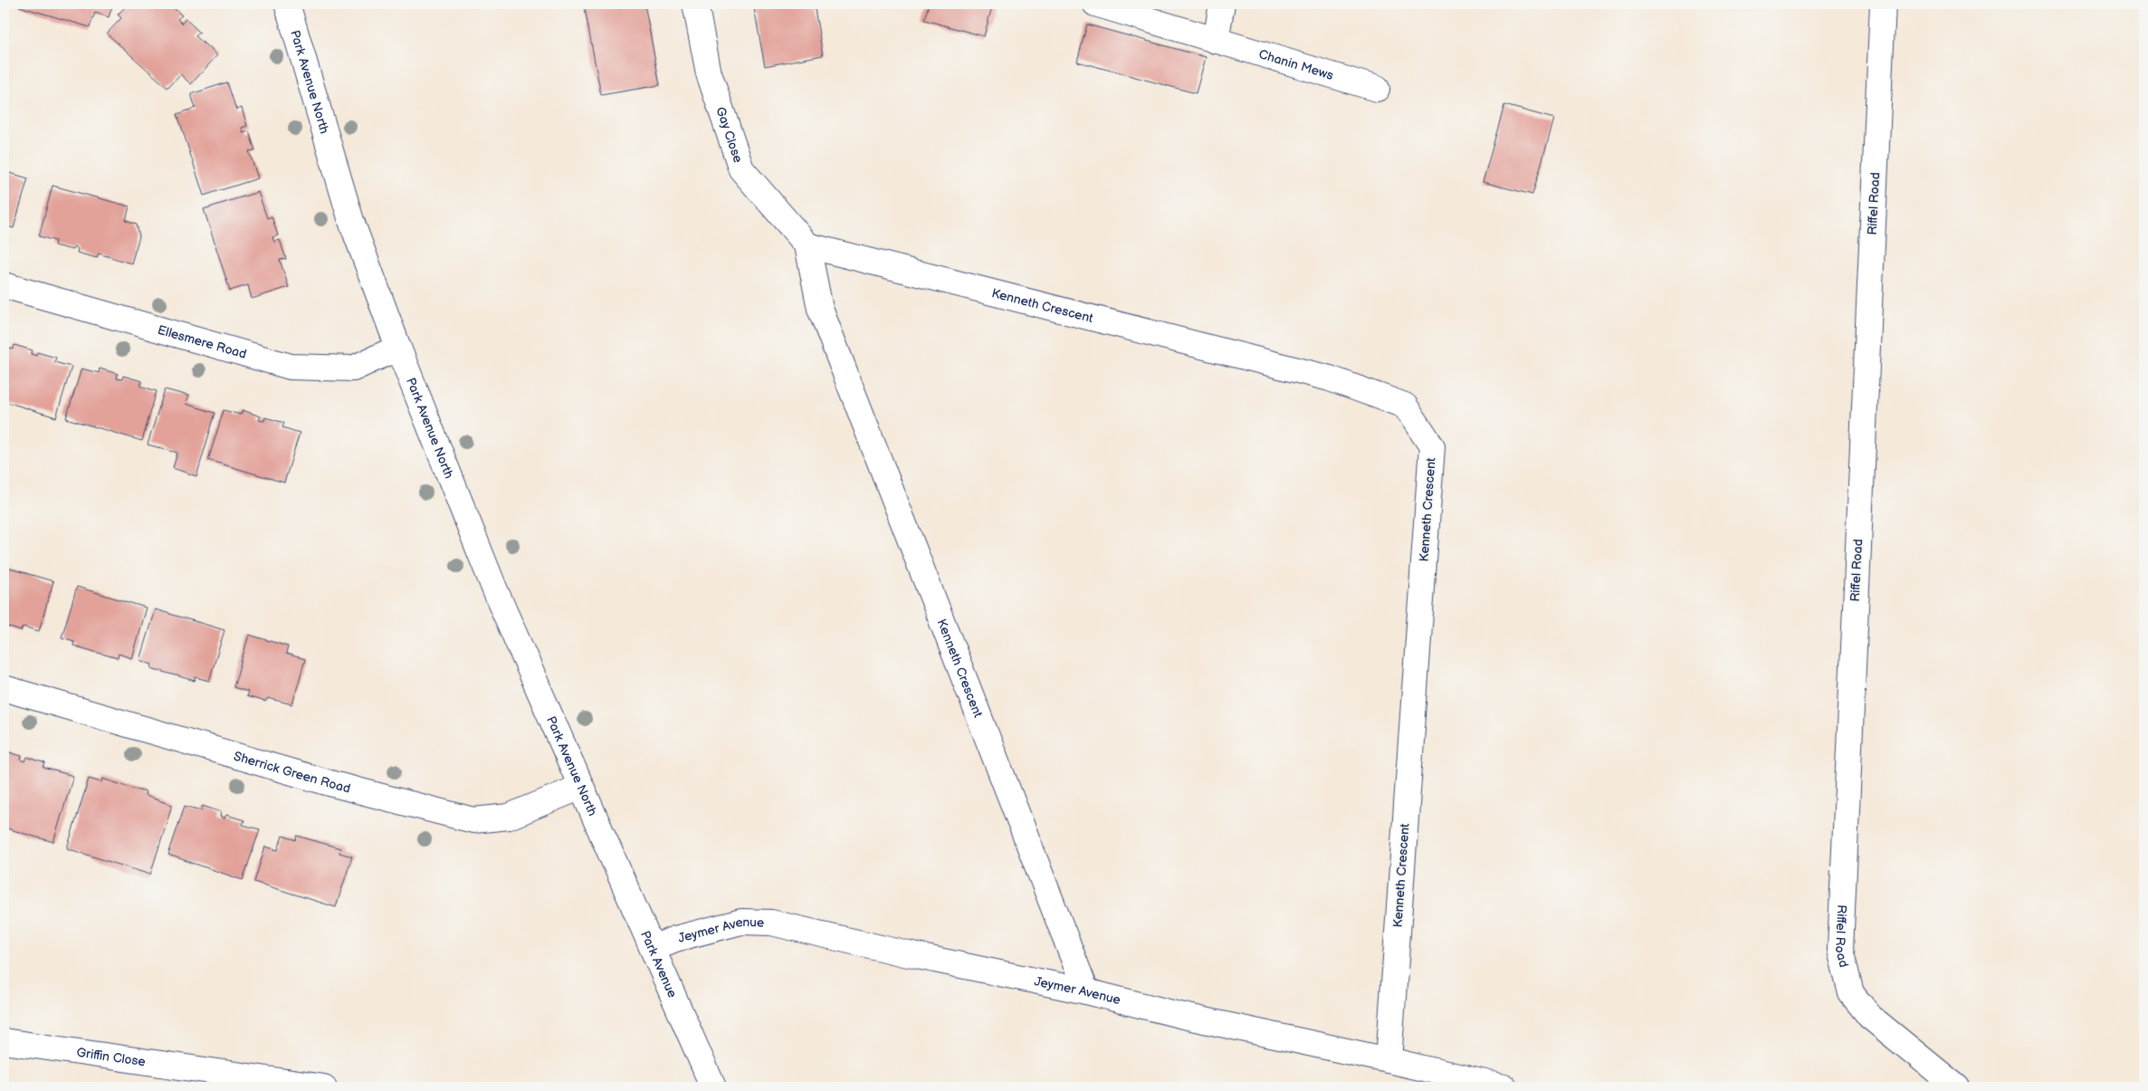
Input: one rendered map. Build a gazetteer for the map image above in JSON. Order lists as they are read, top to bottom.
{
  "streets": {
    "street": [
      "Chanin Mews",
      "Park Avenue North",
      "Gay Close",
      "Riffel Road",
      "Kenneth Crescent",
      "Ellesmere Road",
      "Sherrick Green Road",
      "Jeymer Avenue",
      "Park Avenue",
      "Griffin Close"
    ]
  },
  "crossings": [
    ["Park Avenue North", "Ellesmere Road"],
    ["Park Avenue North", "Sherrick Green Road"],
    ["Park Avenue North", "Park Avenue"],
    ["Gay Close", "Kenneth Crescent"],
    ["Kenneth Crescent", "Jeymer Avenue"],
    ["Jeymer Avenue", "Park Avenue"]
  ]
}
